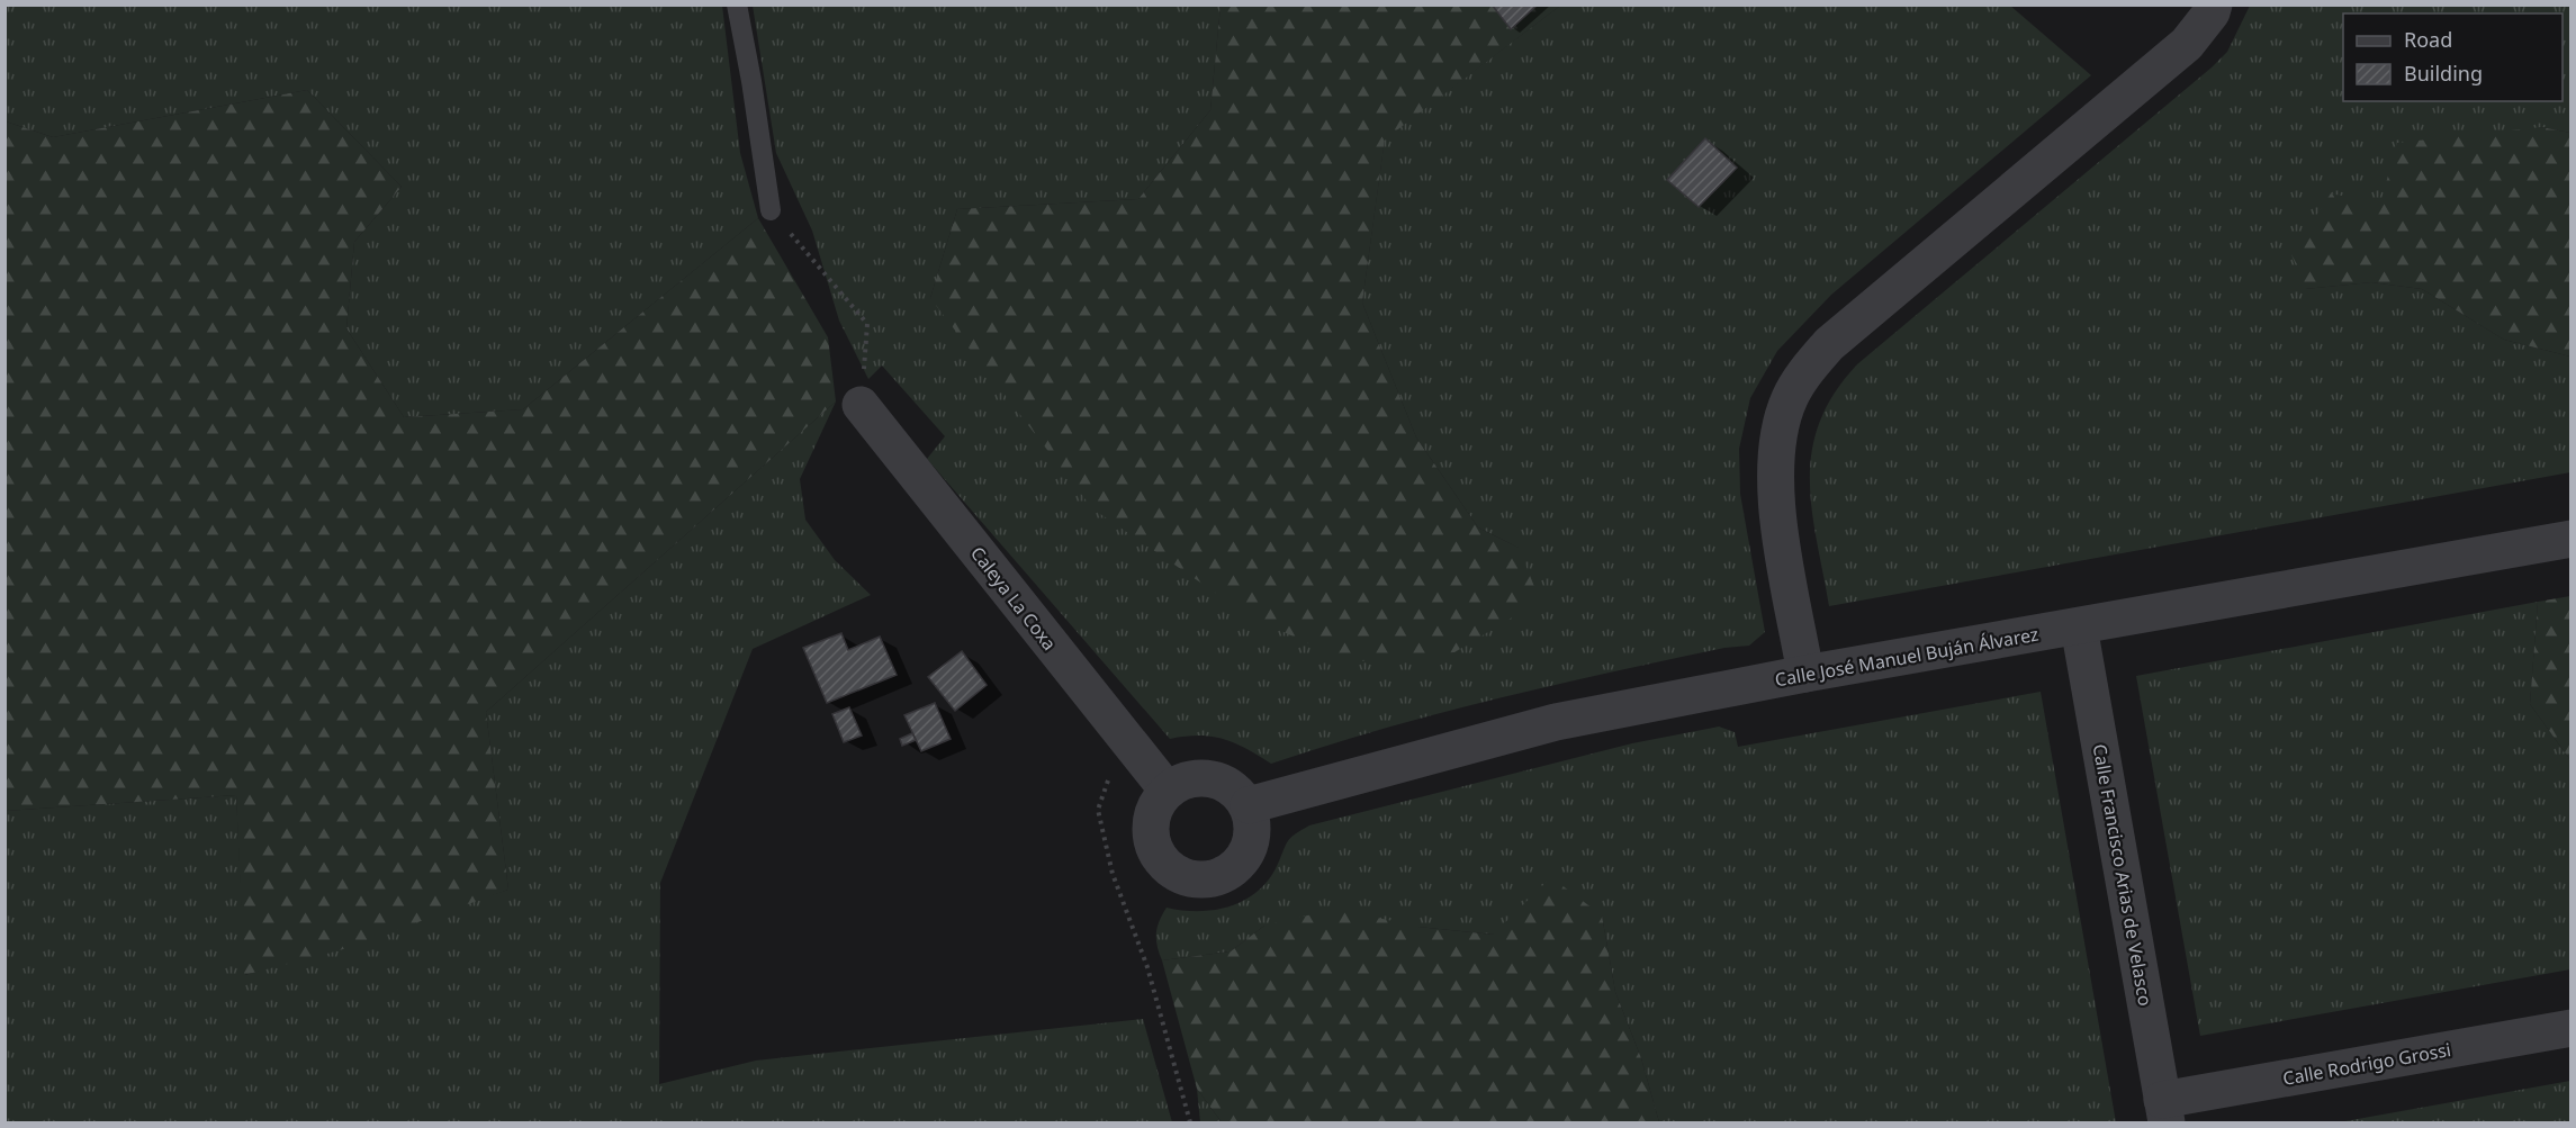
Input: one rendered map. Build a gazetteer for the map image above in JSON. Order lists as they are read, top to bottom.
{
  "streets": {
    "street": [
      "Caleya La Coxa",
      "Calle José Manuel Buján Álvarez",
      "Calle Francisco Arias de Velasco",
      "Calle Rodrigo Grossi"
    ]
  },
  "crossings": [
    ["Caleya La Coxa", "Calle José Manuel Buján Álvarez"],
    ["Calle José Manuel Buján Álvarez", "Calle Francisco Arias de Velasco"],
    ["Calle Francisco Arias de Velasco", "Calle Rodrigo Grossi"]
  ],
  "legend": ["Road", "Building"]
}
